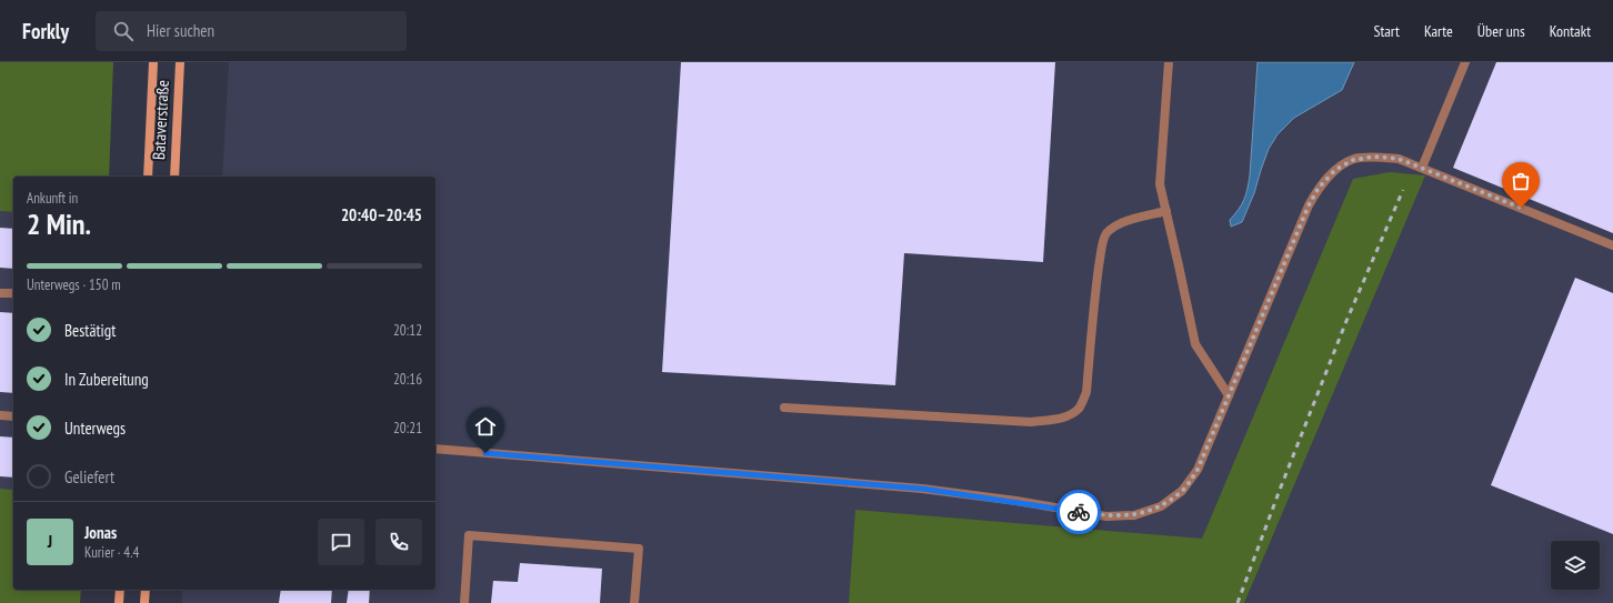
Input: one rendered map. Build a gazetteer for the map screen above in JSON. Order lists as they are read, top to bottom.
{
  "streets": {
    "street": ["Bataverstraße"]
  },
  "page": {
    "header": "Forkly",
    "search": "Hier suchen",
    "nav": [
      "Start",
      "Karte",
      "Über uns",
      "Kontakt"
    ],
    "heading": ["2 Min.", "Ankunft in", "20:40–20:45"],
    "panel": ["Jonas", "Kurier · 4.4"],
    "bar": "Unterwegs · 150 m",
    "list": [
      ["Bestätigt", "20:12"],
      ["In Zubereitung", "20:16"],
      ["Unterwegs", "20:21"],
      "Geliefert"
    ],
    "round": "J"
  }
}
